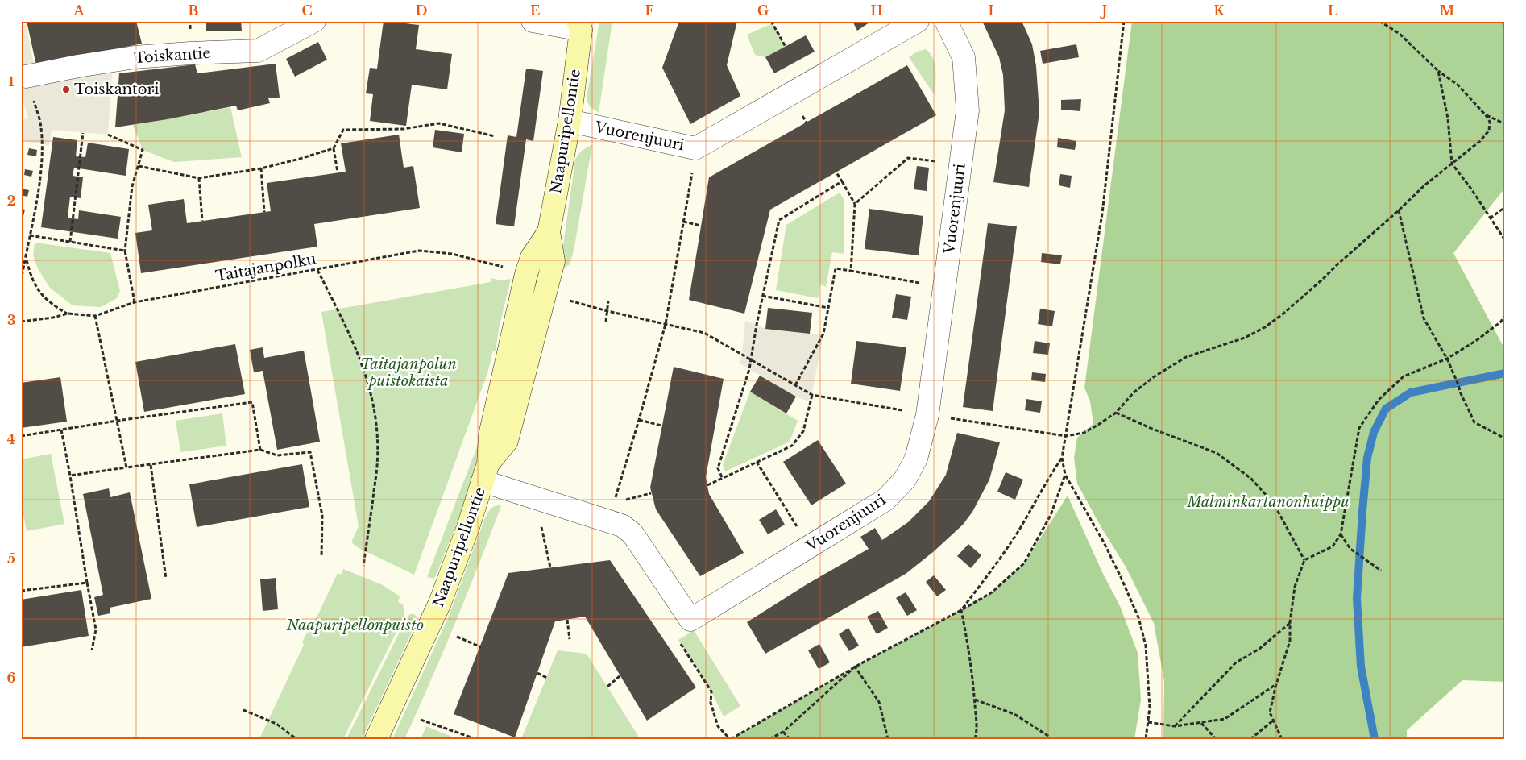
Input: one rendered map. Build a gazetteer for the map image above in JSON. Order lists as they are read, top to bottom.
{
  "streets": {
    "street": ["Toiskantie", "Naapuripellontie", "Vuorenjuuri"],
    "path": ["Taitajanpolku"]
  },
  "crossings": [
    ["Naapuripellontie", "Vuorenjuuri"]
  ],
  "parks": ["Taitajanpolun puistokaista", "Malminkartanonhuippu", "Naapuripellonpuisto"],
  "places": ["Toiskantori"],
  "grid": {
    "columns": [
      "A",
      "B",
      "C",
      "D",
      "E",
      "F",
      "G",
      "H",
      "I",
      "J",
      "K",
      "L",
      "M"
    ],
    "rows": [
      "1",
      "2",
      "3",
      "4",
      "5",
      "6"
    ]
  }
}
